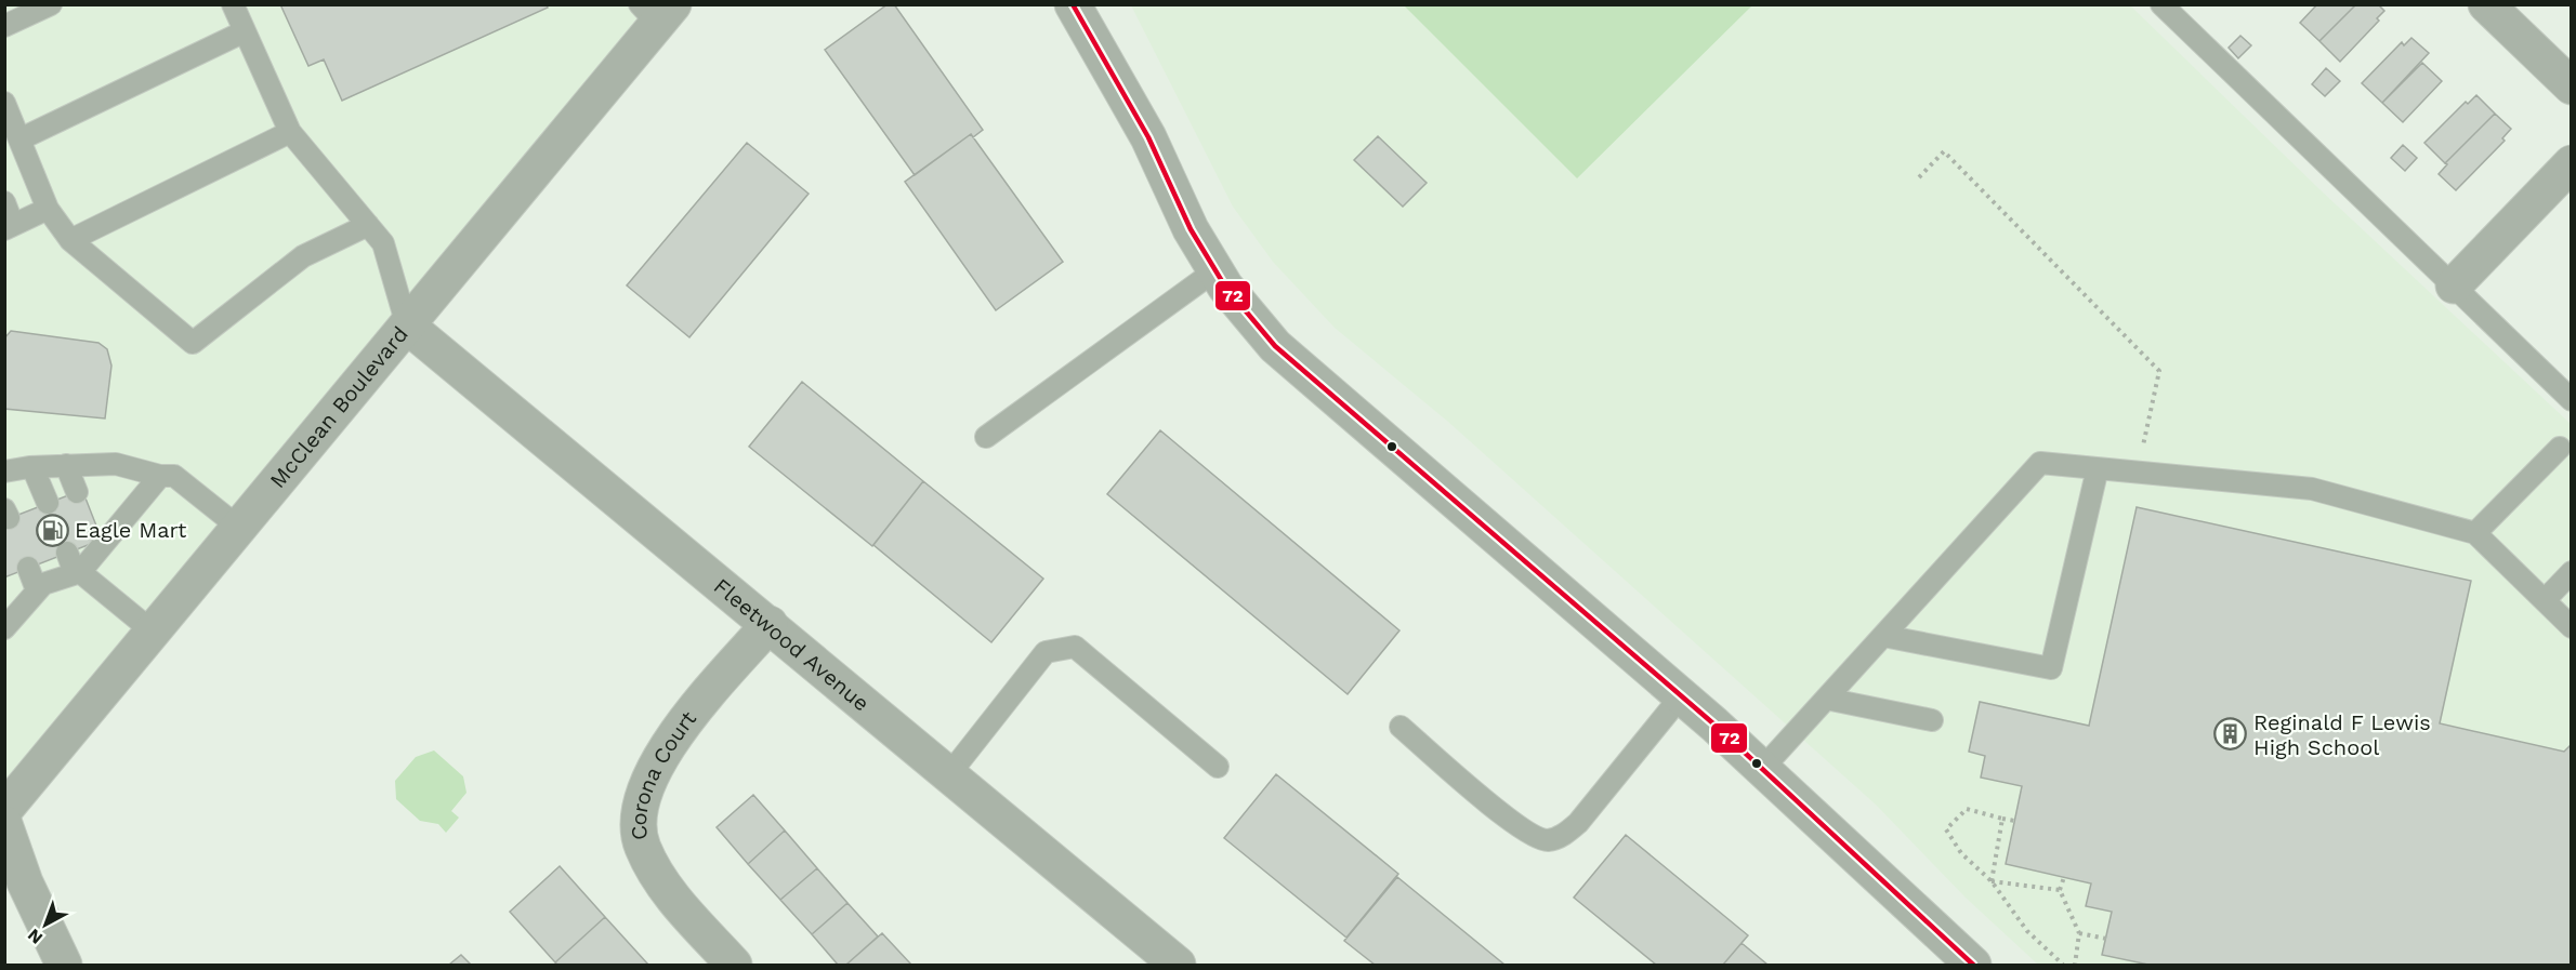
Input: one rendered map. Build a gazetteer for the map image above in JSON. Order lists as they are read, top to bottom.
{
  "streets": {
    "street": ["McClean Boulevard", "Fleetwood Avenue", "Corona Court"]
  },
  "crossings": [
    ["McClean Boulevard", "Fleetwood Avenue"],
    ["Fleetwood Avenue", "Corona Court"]
  ],
  "places": {
    "fuel station": ["Eagle Mart"],
    "building": ["Reginald F Lewis High School"]
  },
  "lines": ["transit line 72"],
  "north": "bottom left"
}
